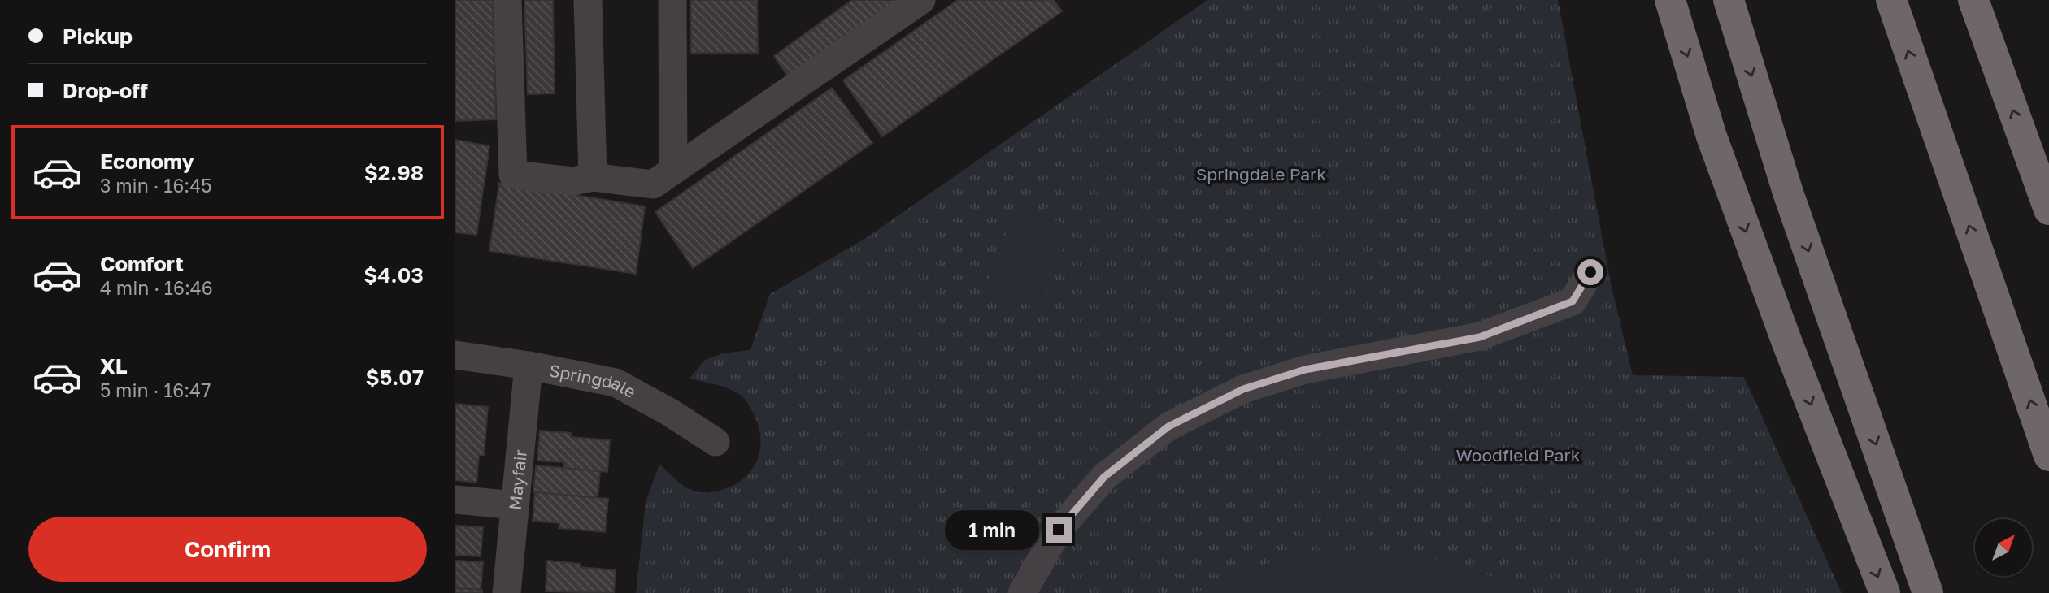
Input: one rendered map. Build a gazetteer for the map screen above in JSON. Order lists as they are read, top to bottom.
{
  "streets": {
    "street": ["Springdale", "Mayfair"]
  },
  "crossings": [
    ["Springdale", "Mayfair"]
  ],
  "parks": ["Springdale Park", "Woodfield Park"],
  "north": "top right",
  "page": {
    "banner": ["Pickup", "Drop-off"],
    "list": [
      {
        "name": "Economy",
        "note": "3 min · 16:45",
        "value": "$2.98"
      },
      {
        "name": "Comfort",
        "note": "4 min · 16:46",
        "value": "$4.03"
      },
      {
        "name": "XL",
        "note": "5 min · 16:47",
        "value": "$5.07"
      }
    ],
    "buttons": "Confirm",
    "bubble": "1 min"
  }
}
